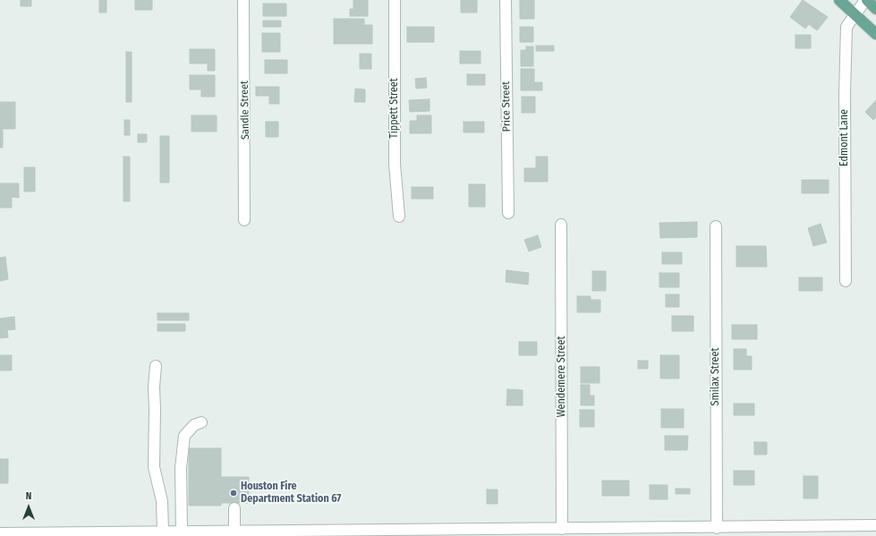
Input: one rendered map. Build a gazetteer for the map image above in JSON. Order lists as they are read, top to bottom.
{
  "streets": {
    "street": [
      "Price Street",
      "Tippett Street",
      "Sandle Street",
      "Edmont Lane",
      "Wendemere Street",
      "Smilax Street"
    ]
  },
  "places": ["Houston Fire Department Station 67"],
  "north": "top"
}
